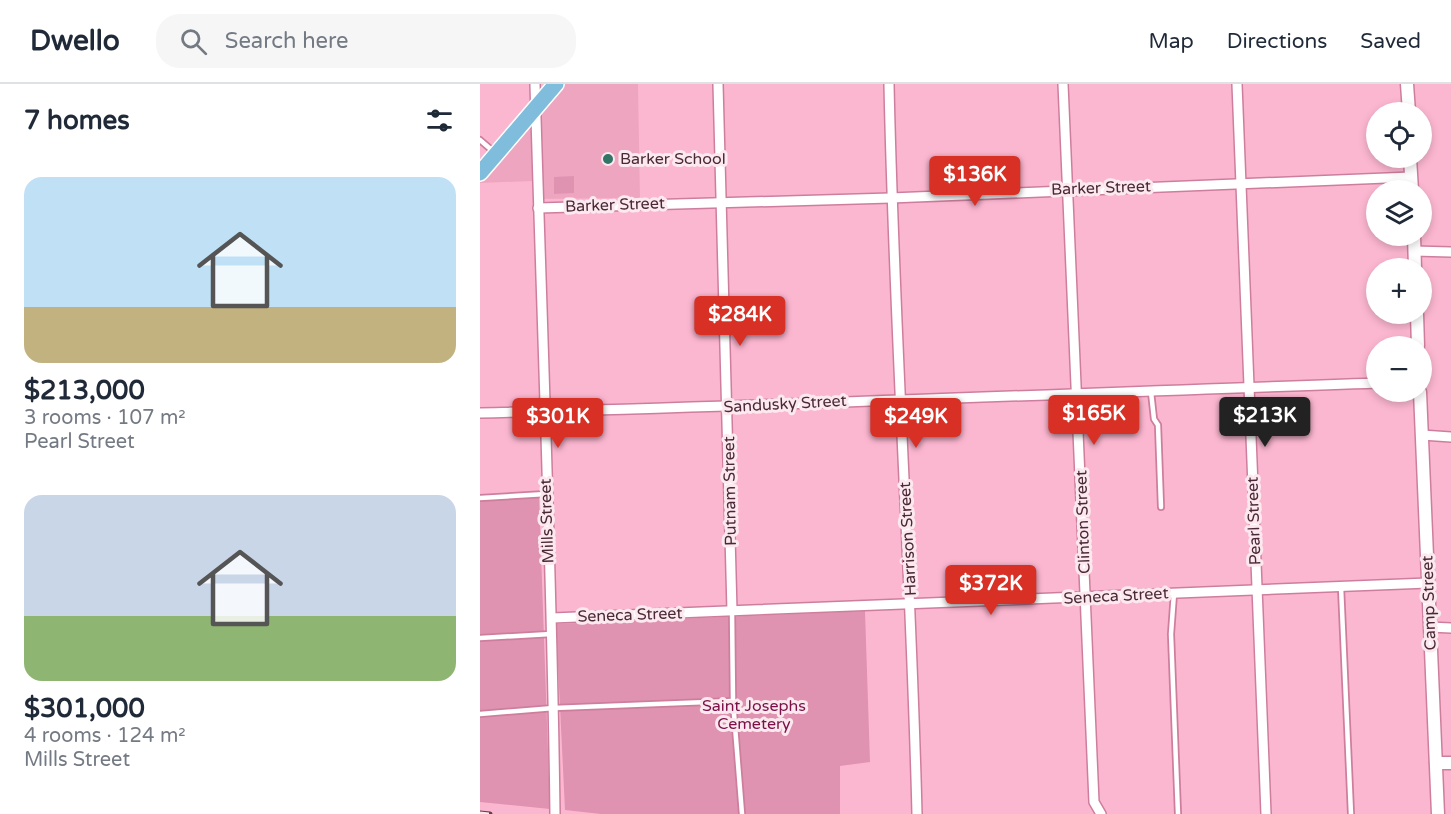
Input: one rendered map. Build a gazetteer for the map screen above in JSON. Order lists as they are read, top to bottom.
{
  "streets": {
    "street": [
      "Barker Street",
      "Sandusky Street",
      "Putnam Street",
      "Mills Street",
      "Pearl Street",
      "Clinton Street",
      "Harrison Street",
      "Seneca Street",
      "Camp Street"
    ]
  },
  "crossings": [
    ["Barker Street", "Putnam Street"],
    ["Barker Street", "Mills Street"],
    ["Barker Street", "Pearl Street"],
    ["Barker Street", "Clinton Street"],
    ["Barker Street", "Harrison Street"],
    ["Sandusky Street", "Putnam Street"],
    ["Sandusky Street", "Mills Street"],
    ["Sandusky Street", "Pearl Street"],
    ["Sandusky Street", "Clinton Street"],
    ["Sandusky Street", "Harrison Street"],
    ["Putnam Street", "Seneca Street"],
    ["Mills Street", "Seneca Street"],
    ["Pearl Street", "Seneca Street"],
    ["Clinton Street", "Seneca Street"],
    ["Harrison Street", "Seneca Street"],
    ["Seneca Street", "Camp Street"]
  ],
  "parks": ["Saint Josephs Cemetery"],
  "places": ["Barker School"],
  "page": {
    "header": "Dwello",
    "search": "Search here",
    "nav": ["Map", "Directions", "Saved"],
    "heading": "7 homes",
    "map_buttons": ["+", "−"],
    "list": [
      {
        "name": "$213,000",
        "note": "3 rooms · 107 m² · Pearl Street"
      },
      {
        "name": "$301,000",
        "note": "4 rooms · 124 m² · Mills Street"
      }
    ],
    "price": [
      "$136K",
      "$284K",
      "$165K",
      "$213K",
      "$301K",
      "$249K",
      "$372K"
    ]
  }
}
